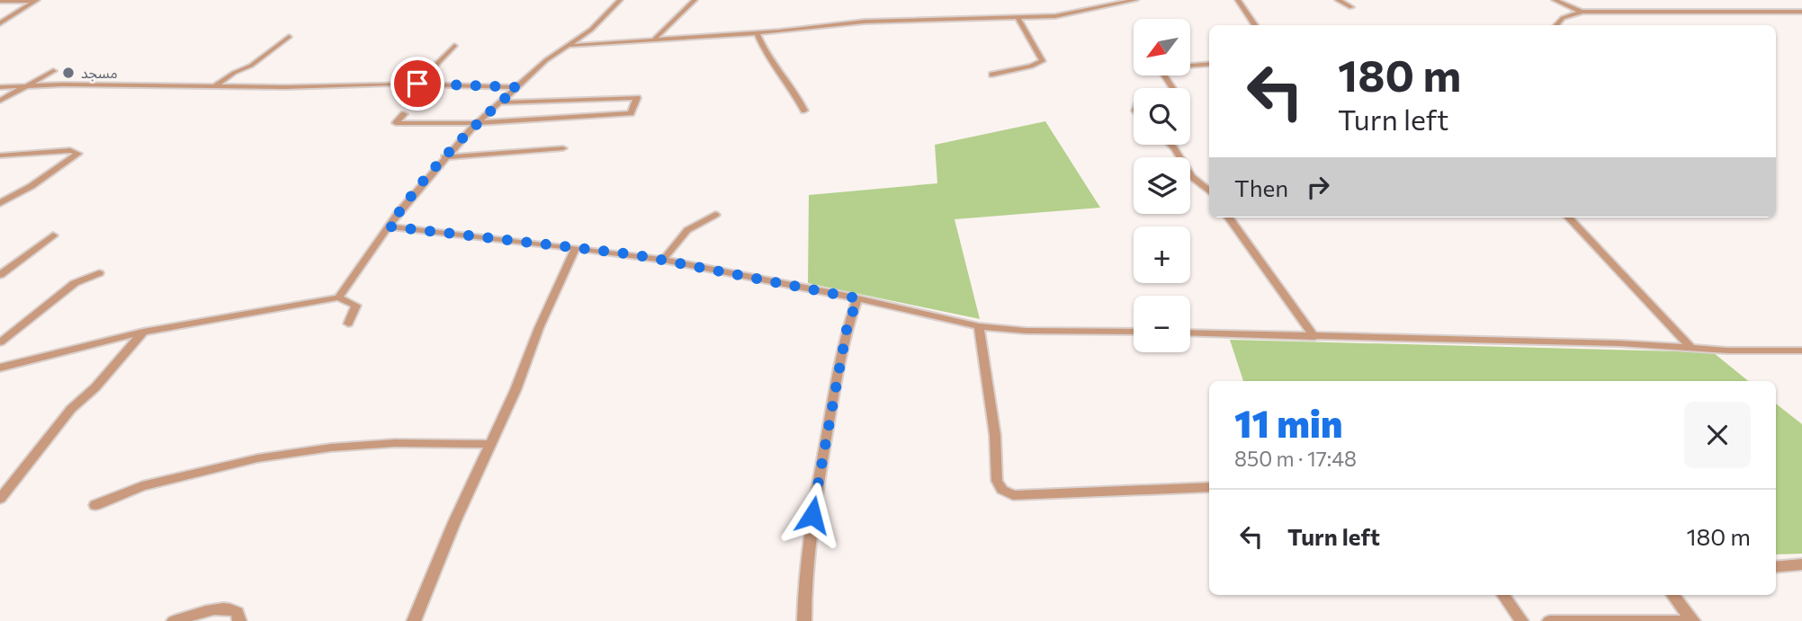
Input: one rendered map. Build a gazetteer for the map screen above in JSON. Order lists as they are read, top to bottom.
{
  "places": ["مسجد"],
  "north": "bottom left",
  "page": {
    "map_buttons": ["+", "−"],
    "turn": ["180 m", "Turn left"],
    "then": "Then",
    "heading": ["11 min", "850 m · 17:48"],
    "list": [
      {
        "name": "Turn left",
        "value": "180 m"
      }
    ]
  }
}
